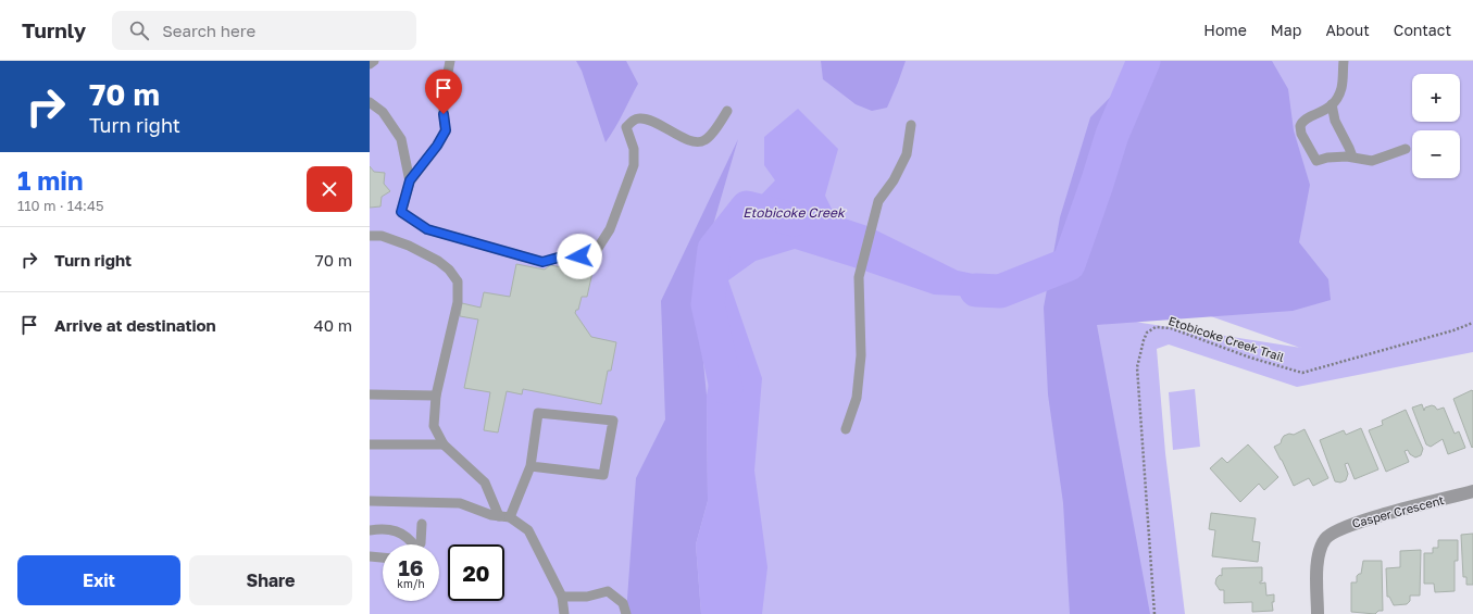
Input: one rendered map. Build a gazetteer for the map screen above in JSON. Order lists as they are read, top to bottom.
{
  "streets": {
    "street": ["Casper Crescent"],
    "path": ["Etobicoke Creek Trail"]
  },
  "water": ["Etobicoke Creek"],
  "page": {
    "header": "Turnly",
    "search": "Search here",
    "nav": [
      "Home",
      "Map",
      "About",
      "Contact"
    ],
    "turn": ["70 m", "Turn right"],
    "map_buttons": ["+", "−"],
    "heading": ["1 min", "110 m · 14:45"],
    "list": [
      {
        "name": "Turn right",
        "value": "70 m"
      },
      {
        "name": "Arrive at destination",
        "value": "40 m"
      }
    ],
    "speed": "16 km/h",
    "limit": "20",
    "buttons": ["Exit", "Share"]
  }
}
